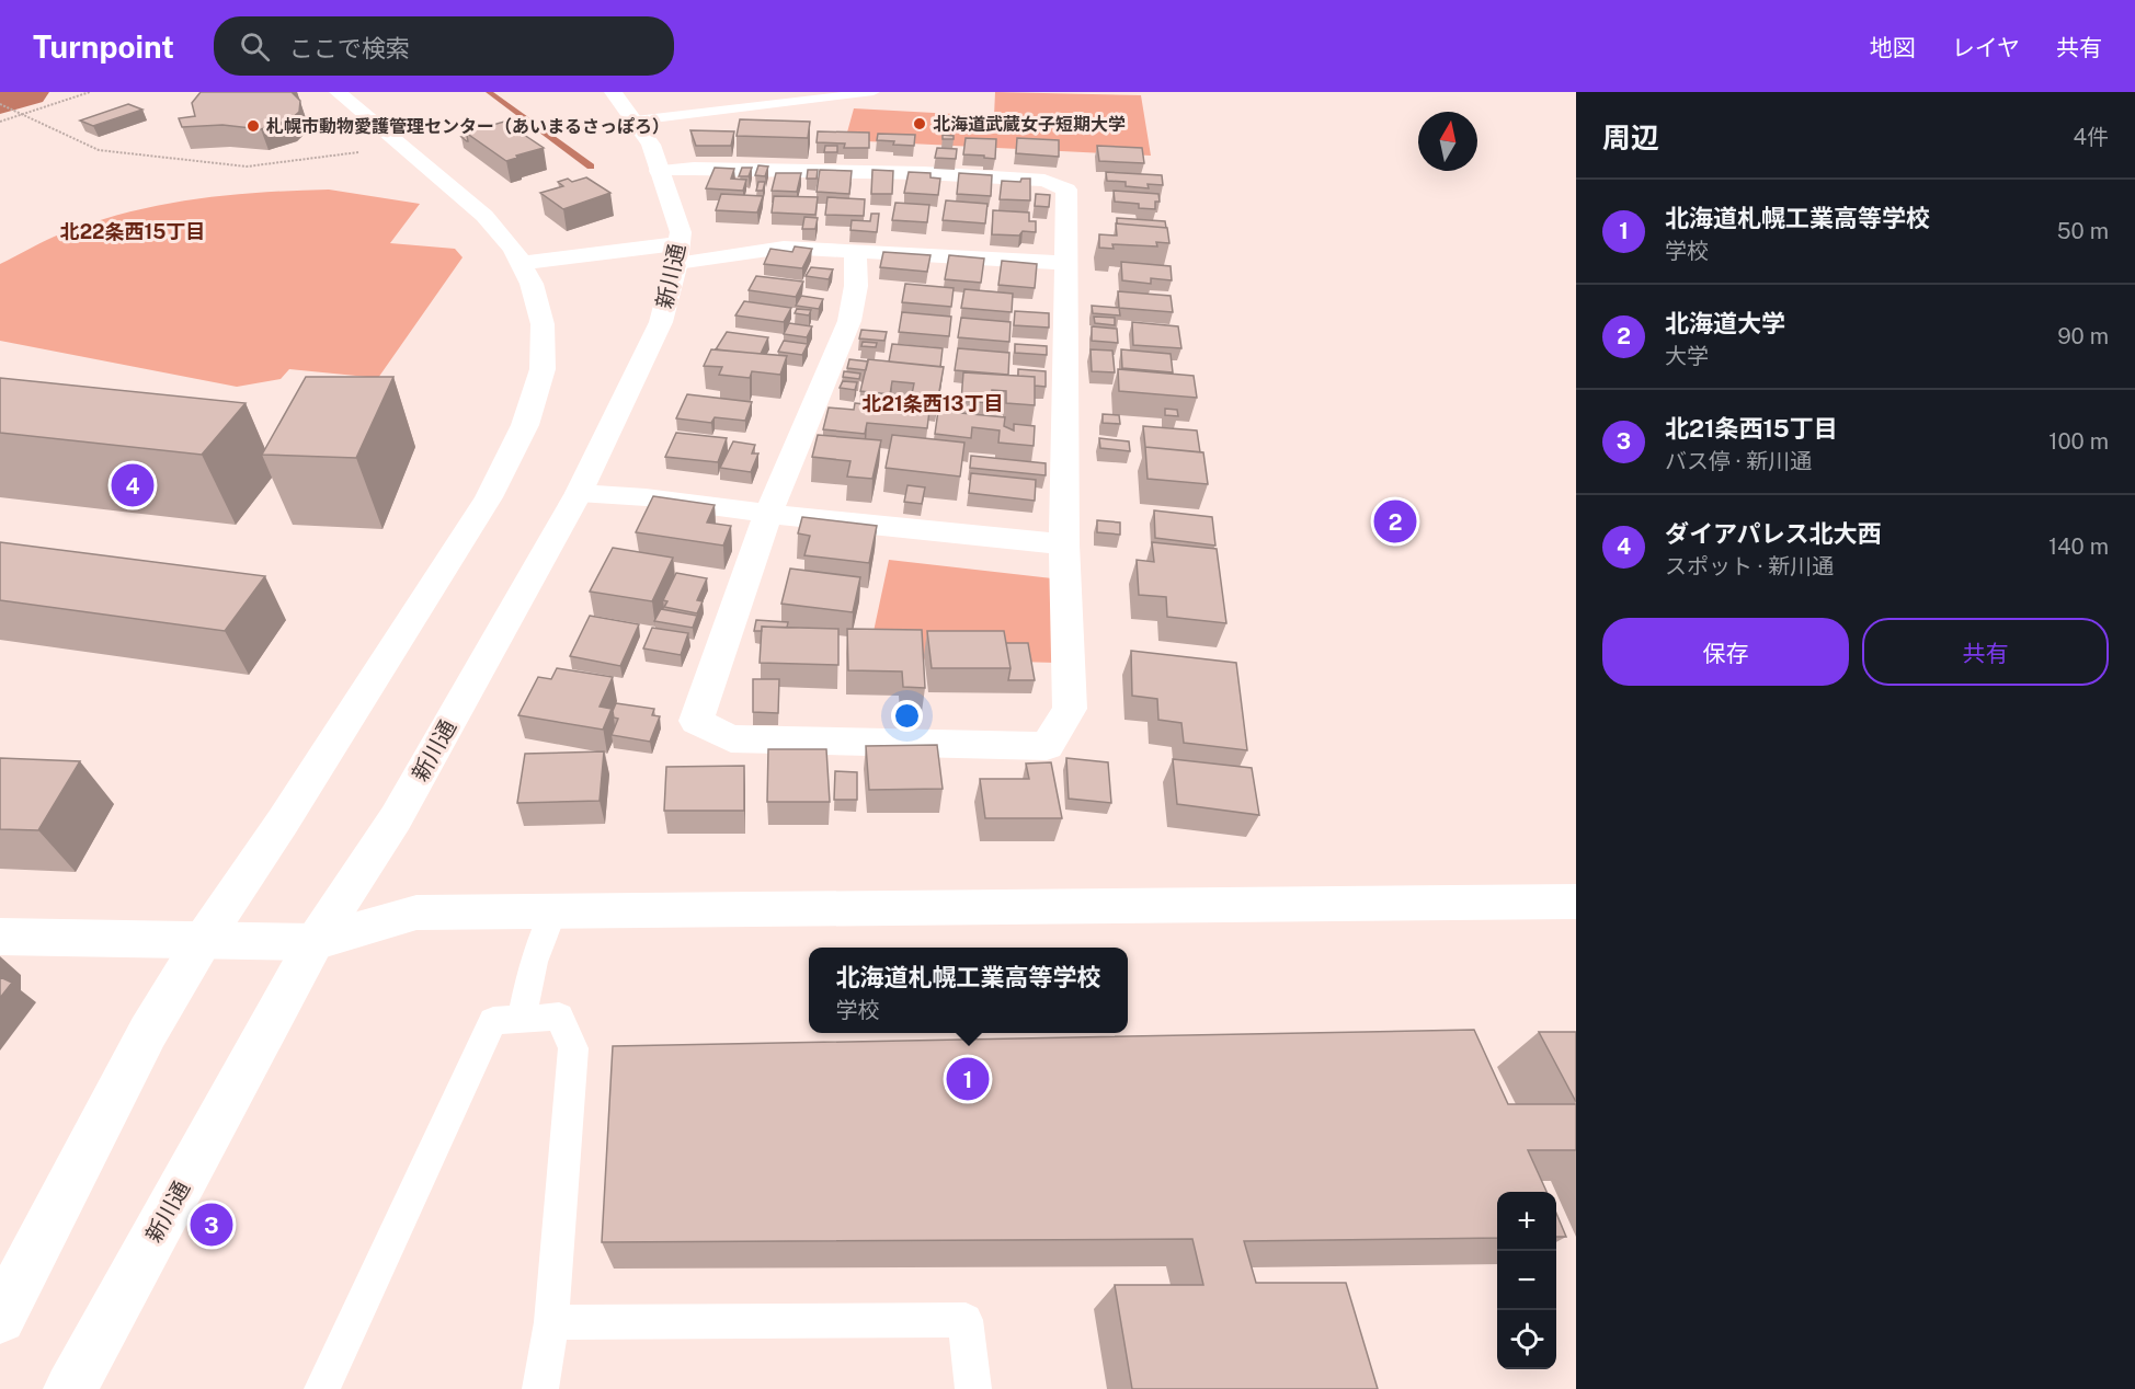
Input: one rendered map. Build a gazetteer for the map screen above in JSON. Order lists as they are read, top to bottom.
{
  "streets": {
    "street": ["新川通"]
  },
  "districts": ["北22条西15丁目", "北21条西13丁目"],
  "places": ["北海道武蔵女子短期大学", "札幌市動物愛護管理センター（あいまるさっぽろ）"],
  "north": "top",
  "page": {
    "header": "Turnpoint",
    "search": "ここで検索",
    "nav": ["地図", "レイヤ", "共有"],
    "heading": ["周辺", "4件"],
    "list": [
      {
        "mark": "1",
        "name": "北海道札幌工業高等学校",
        "note": "学校",
        "value": "50 m"
      },
      {
        "mark": "2",
        "name": "北海道大学",
        "note": "大学",
        "value": "90 m"
      },
      {
        "mark": "3",
        "name": "北21条西15丁目",
        "note": "バス停 · 新川通",
        "value": "100 m"
      },
      {
        "mark": "4",
        "name": "ダイアパレス北大西",
        "note": "スポット · 新川通",
        "value": "140 m"
      }
    ],
    "pins": [
      "4",
      "2",
      "1",
      "3"
    ],
    "buttons": ["保存", "共有"],
    "popup": ["北海道札幌工業高等学校", "学校"],
    "map_buttons": ["+", "−"]
  }
}
